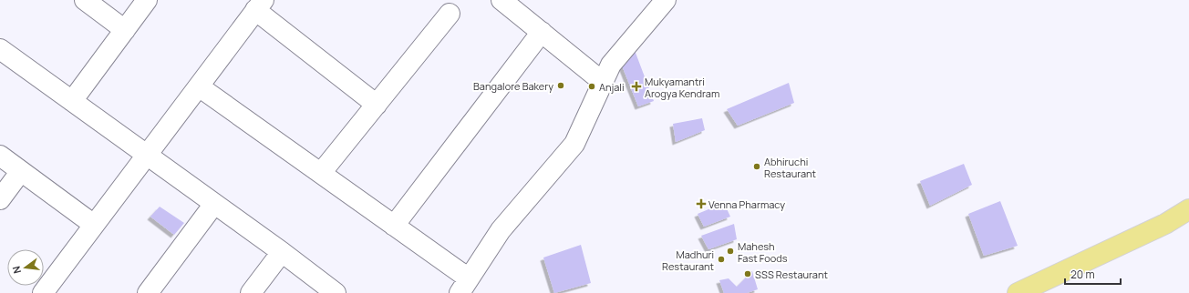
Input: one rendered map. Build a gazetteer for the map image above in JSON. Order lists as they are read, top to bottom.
{
  "places": {
    "other": [
      "Bangalore Bakery",
      "Anjali",
      "Abhiruchi Restaurant",
      "Mahesh Fast Foods",
      "Madhuri Restaurant",
      "SSS Restaurant"
    ],
    "health": ["Mukyamantri Arogya Kendram", "Venna Pharmacy"]
  },
  "scale_bar": "20 m",
  "north": "left"
}
